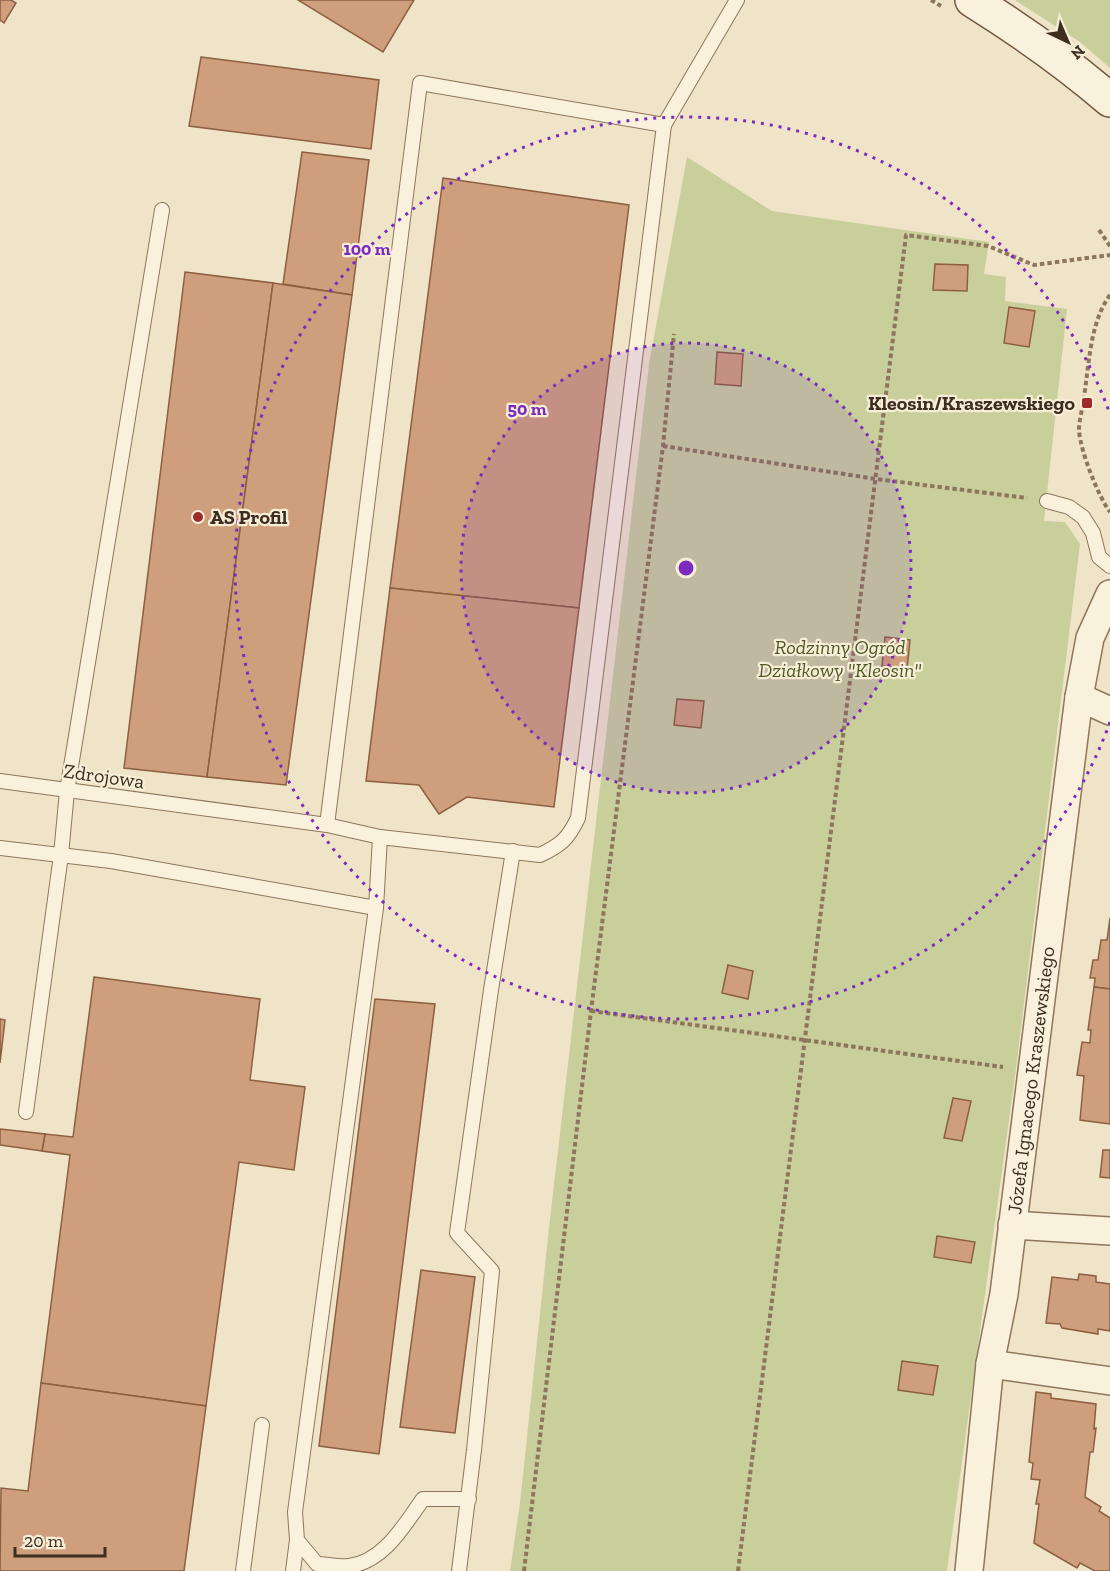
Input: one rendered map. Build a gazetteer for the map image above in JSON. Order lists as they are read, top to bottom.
{
  "streets": {
    "street": ["Józefa Ignacego Kraszewskiego"],
    "lane": ["Zdrojowa"]
  },
  "parks": ["Rodzinny Ogród Działkowy \"Kleosin\""],
  "places": {
    "transit": ["Kleosin/Kraszewskiego"],
    "other": ["AS Profil"]
  },
  "scale_bar": "20 m",
  "north": "bottom right",
  "rings": ["100 m", "50 m"]
}
